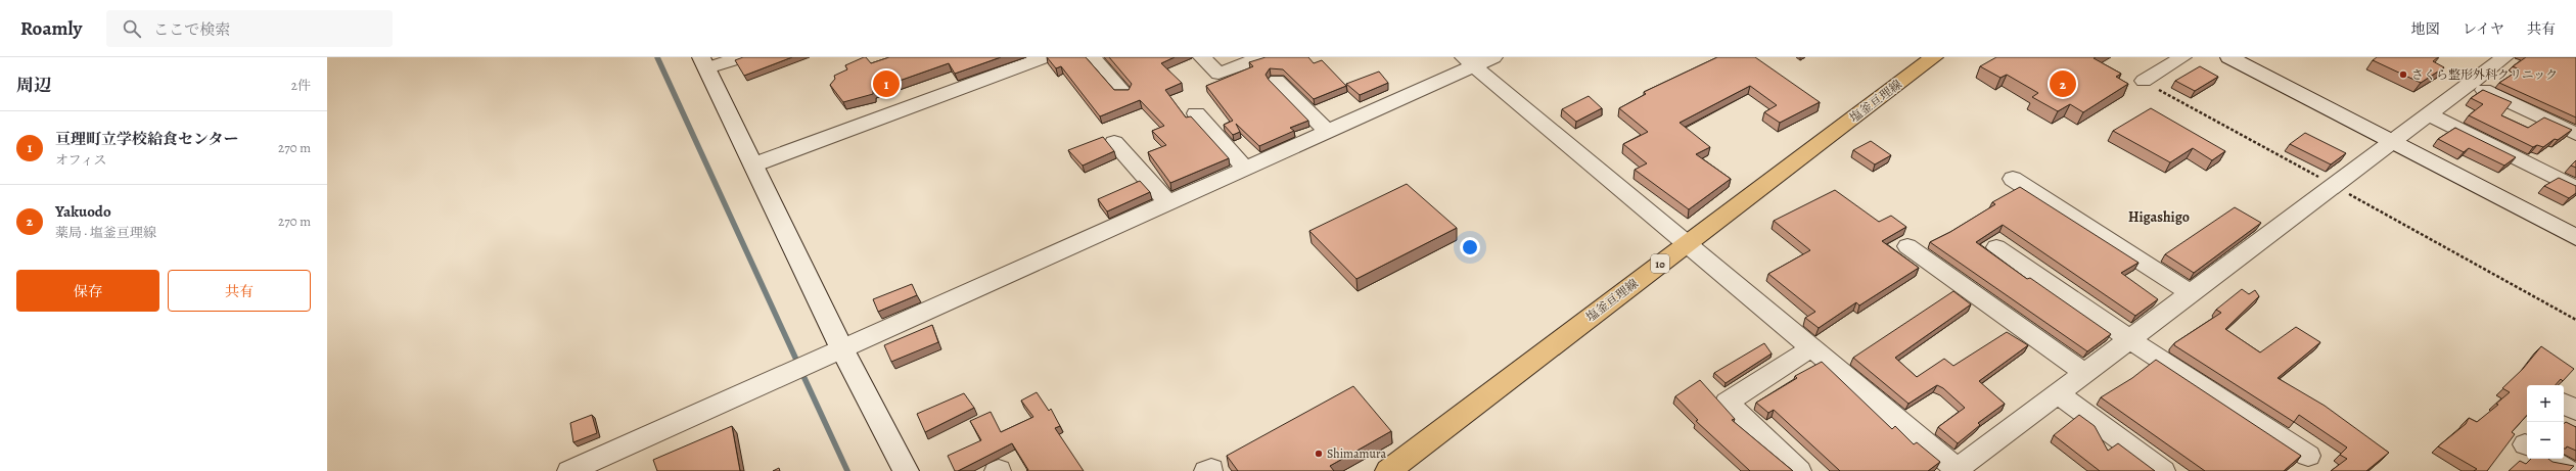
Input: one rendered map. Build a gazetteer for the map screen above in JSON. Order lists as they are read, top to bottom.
{
  "streets": {
    "main road": ["塩釜亘理線", "10"]
  },
  "districts": ["Higashigo"],
  "places": ["さくら整形外科クリニック", "Shimamura"],
  "page": {
    "header": "Roamly",
    "search": "ここで検索",
    "nav": ["地図", "レイヤ", "共有"],
    "heading": ["周辺", "2件"],
    "pins": ["1", "2"],
    "list": [
      {
        "mark": "1",
        "name": "亘理町立学校給食センター",
        "note": "オフィス",
        "value": "270 m"
      },
      {
        "mark": "2",
        "name": "Yakuodo",
        "note": "薬局 · 塩釜亘理線",
        "value": "270 m"
      }
    ],
    "buttons": ["保存", "共有"],
    "map_buttons": ["+", "−"]
  }
}
